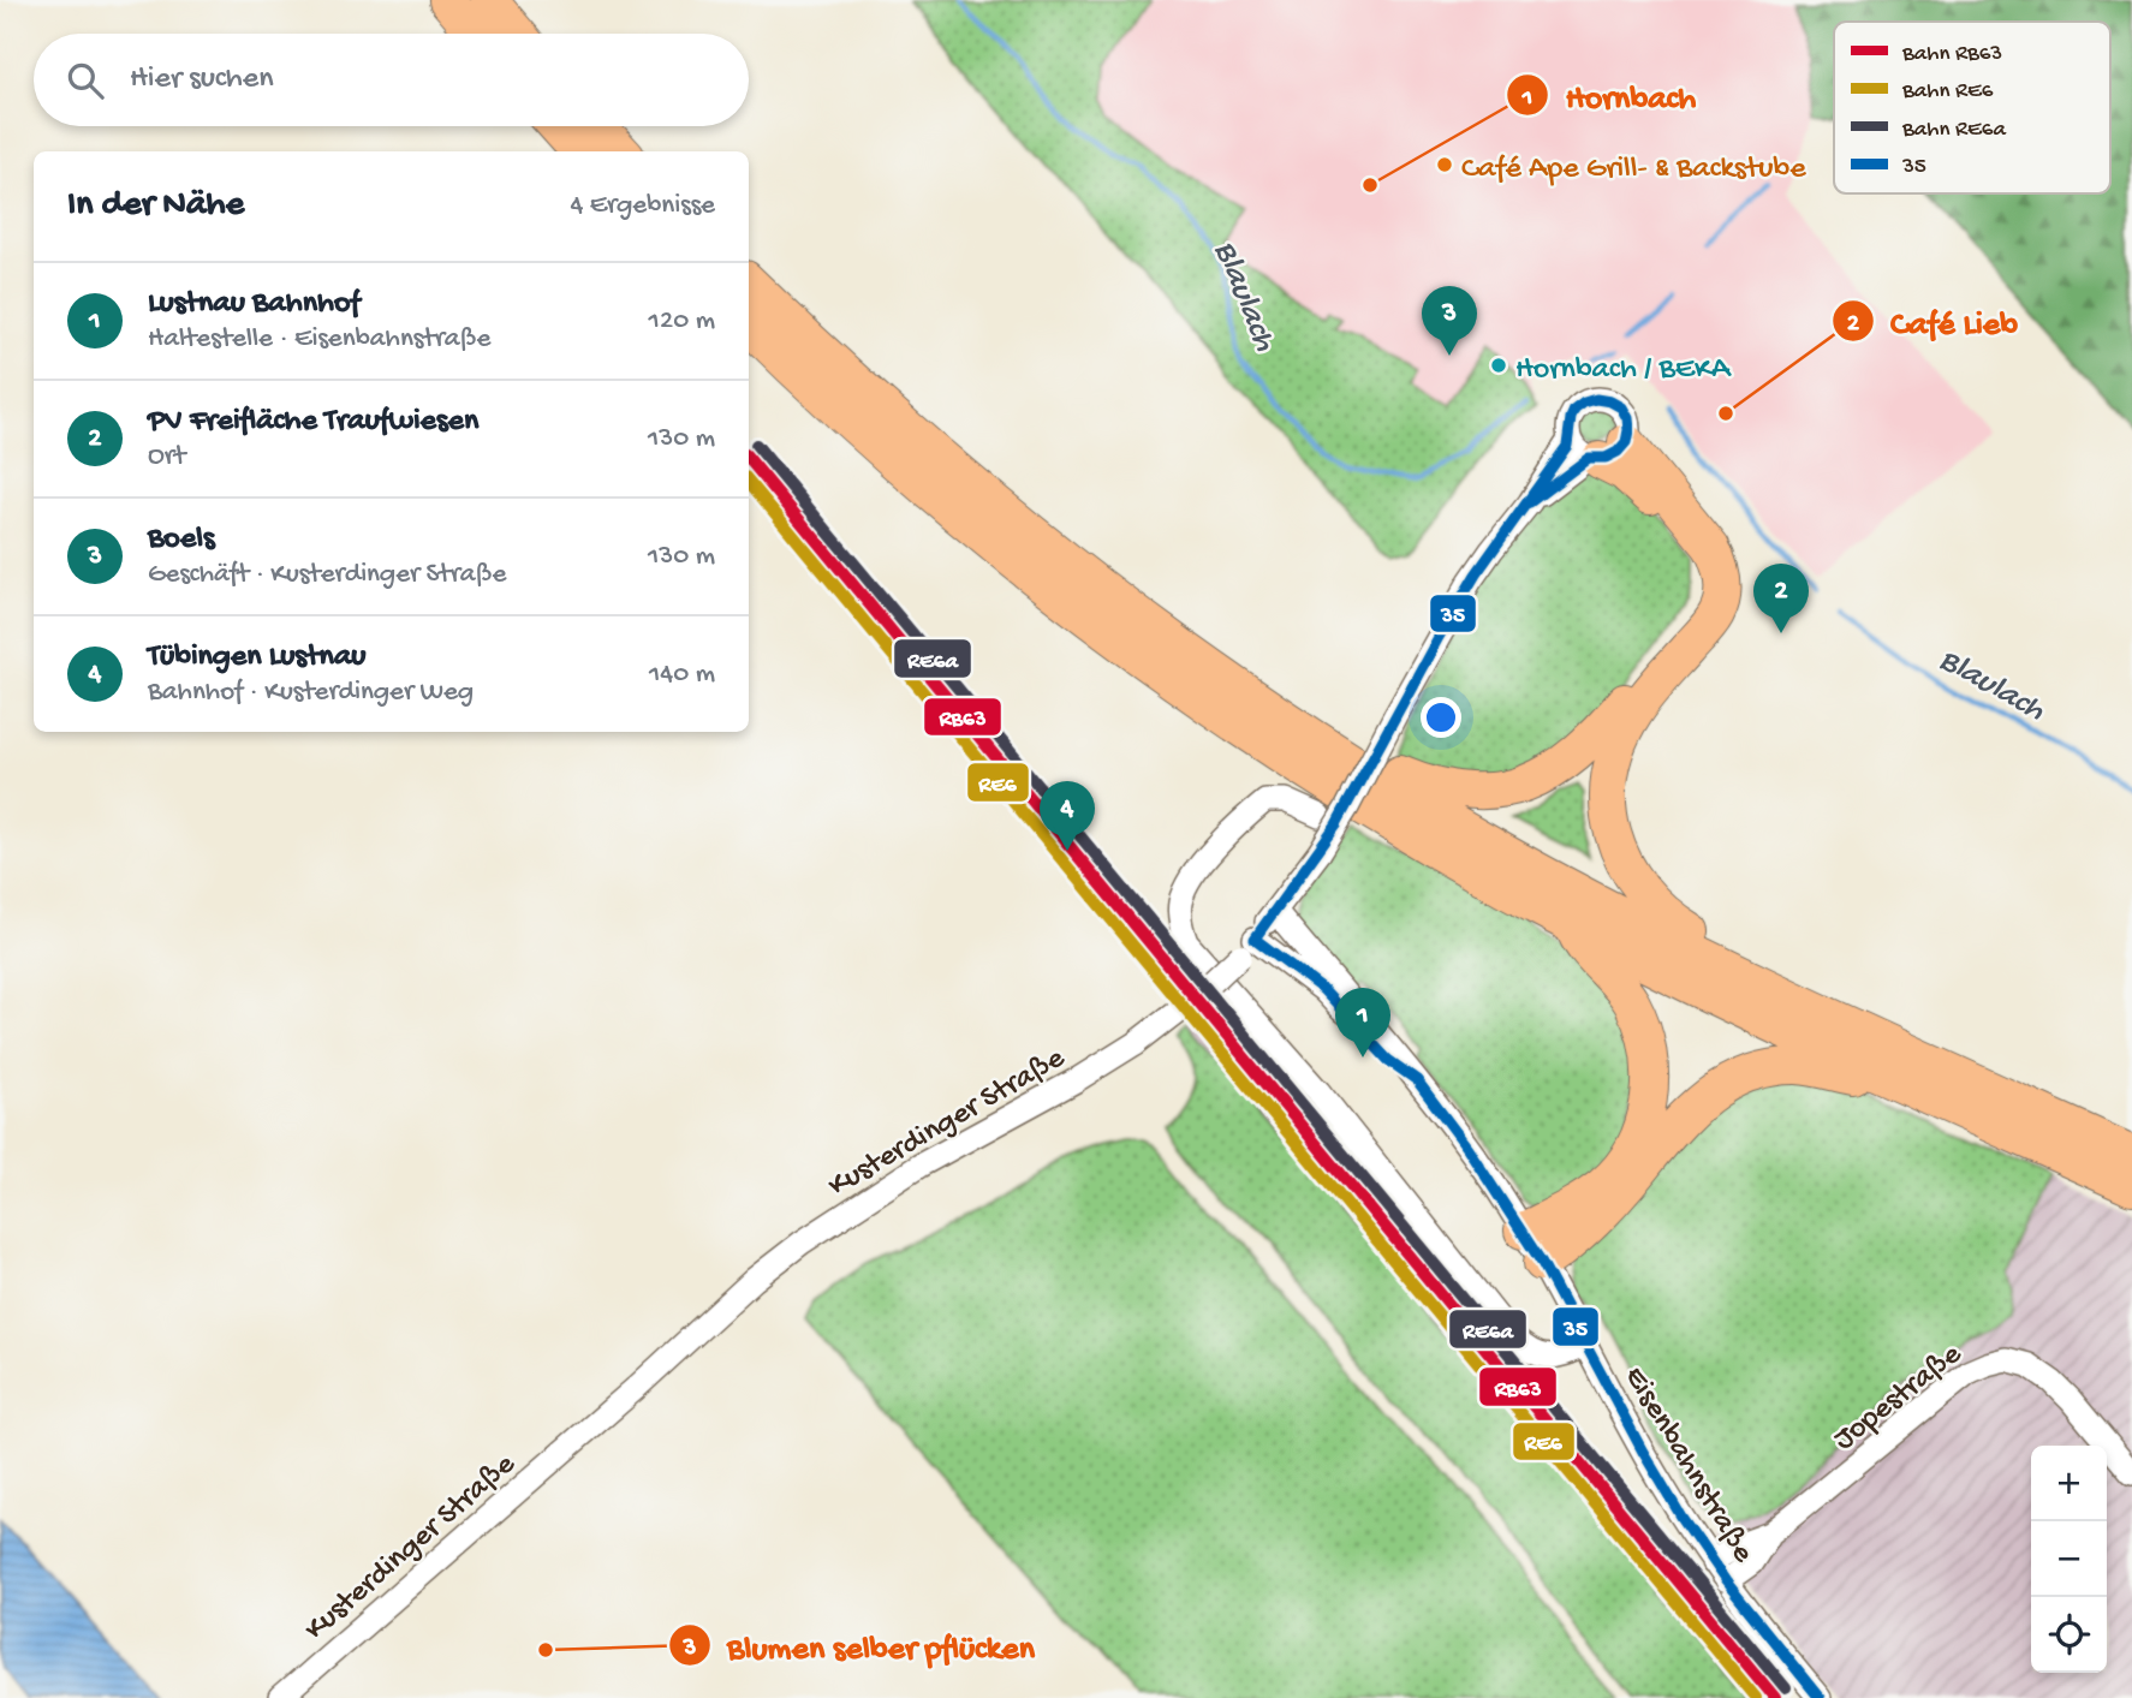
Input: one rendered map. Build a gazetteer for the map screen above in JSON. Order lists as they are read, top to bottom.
{
  "streets": {
    "street": ["Kusterdinger Straße", "Jopestraße", "Eisenbahnstraße"]
  },
  "crossings": [
    ["Kusterdinger Straße", "Eisenbahnstraße"],
    ["Jopestraße", "Eisenbahnstraße"]
  ],
  "water": ["Blaulach"],
  "places": [
    "Café Ape Grill- & Backstube",
    "Hornbach",
    "Hornbach / BEKA",
    "Café Lieb",
    "Blumen selber pflücken"
  ],
  "lines": [
    "transit line 35",
    "rail line RE6a",
    "rail line RB63",
    "rail line RE6"
  ],
  "legend": [
    "Bahn RB63",
    "Bahn RE6",
    "Bahn RE6a",
    "35"
  ],
  "page": {
    "search": "Hier suchen",
    "heading": ["In der Nähe", "4 Ergebnisse"],
    "list": [
      {
        "mark": "1",
        "name": "Lustnau Bahnhof",
        "note": "Haltestelle · Eisenbahnstraße",
        "value": "120 m"
      },
      {
        "mark": "2",
        "name": "PV Freifläche Traufwiesen",
        "note": "Ort",
        "value": "130 m"
      },
      {
        "mark": "3",
        "name": "Boels",
        "note": "Geschäft · Kusterdinger Straße",
        "value": "130 m"
      },
      {
        "mark": "4",
        "name": "Tübingen Lustnau",
        "note": "Bahnhof · Kusterdinger Weg",
        "value": "140 m"
      }
    ],
    "pins": [
      "3",
      "2",
      "4",
      "1"
    ],
    "map_buttons": ["+", "−"]
  }
}
